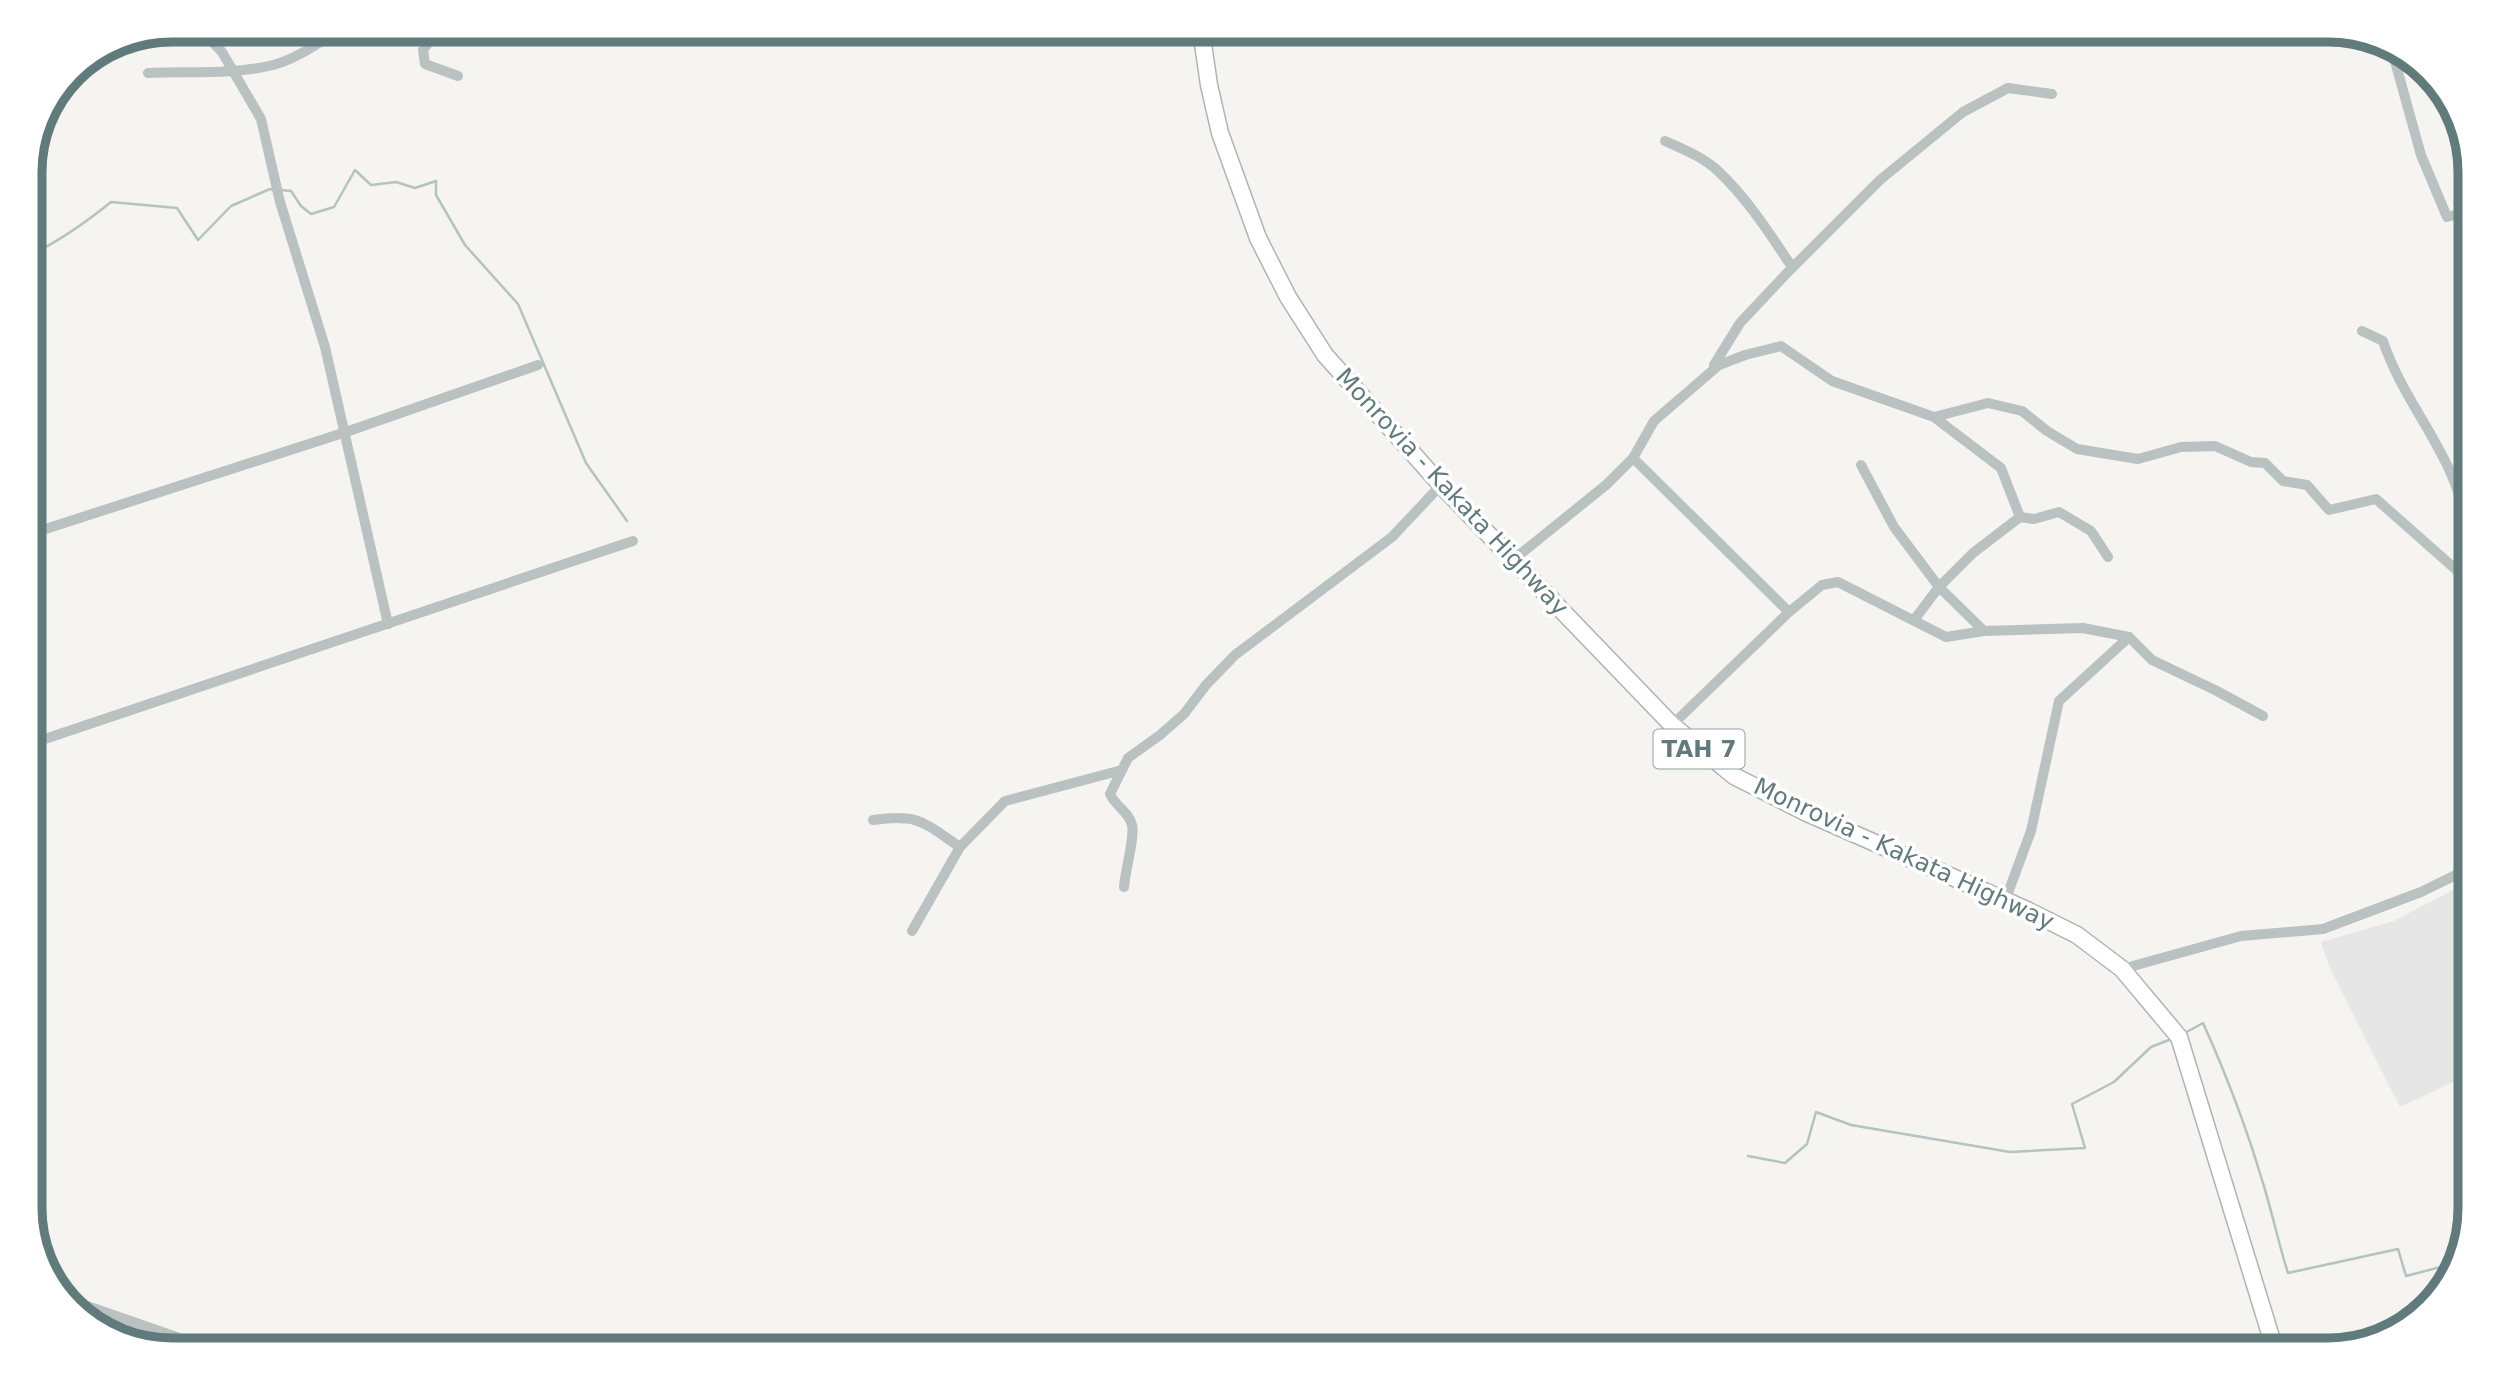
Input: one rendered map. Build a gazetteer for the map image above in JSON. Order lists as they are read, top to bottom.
{
  "streets": {
    "highway": ["Monrovia - Kakata Highway", "TAH 7"]
  }
}
